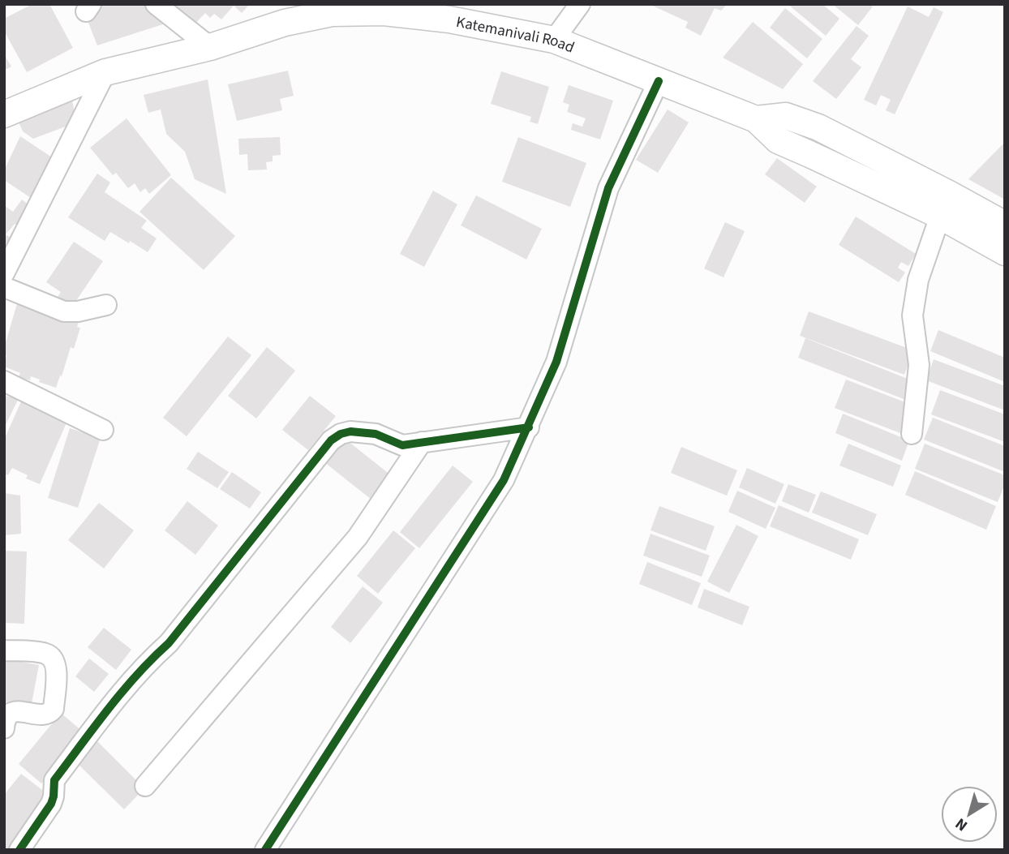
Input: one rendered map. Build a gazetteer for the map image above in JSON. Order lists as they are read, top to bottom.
{
  "streets": {
    "main road": ["Katemanivali Road"]
  },
  "north": "bottom left"
}
